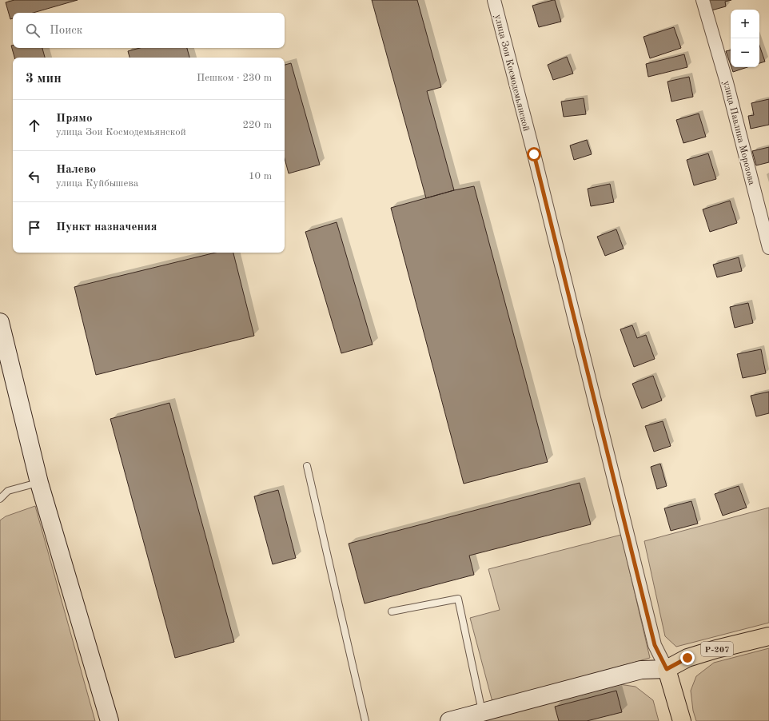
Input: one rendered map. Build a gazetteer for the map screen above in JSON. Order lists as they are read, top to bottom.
{
  "streets": {
    "main road": ["улица Зои Космодемьянской", "Р-207"],
    "street": ["улица Павлика Морозова"]
  },
  "crossings": [
    ["улица Зои Космодемьянской", "Р-207"]
  ],
  "page": {
    "map_buttons": ["+", "−"],
    "search": "Поиск",
    "heading": ["3 мин", "Пешком · 230 m"],
    "list": [
      ["Прямо", "улица Зои Космодемьянской", "220 m"],
      ["Налево", "улица Куйбышева", "10 m"],
      "Пункт назначения"
    ]
  }
}
